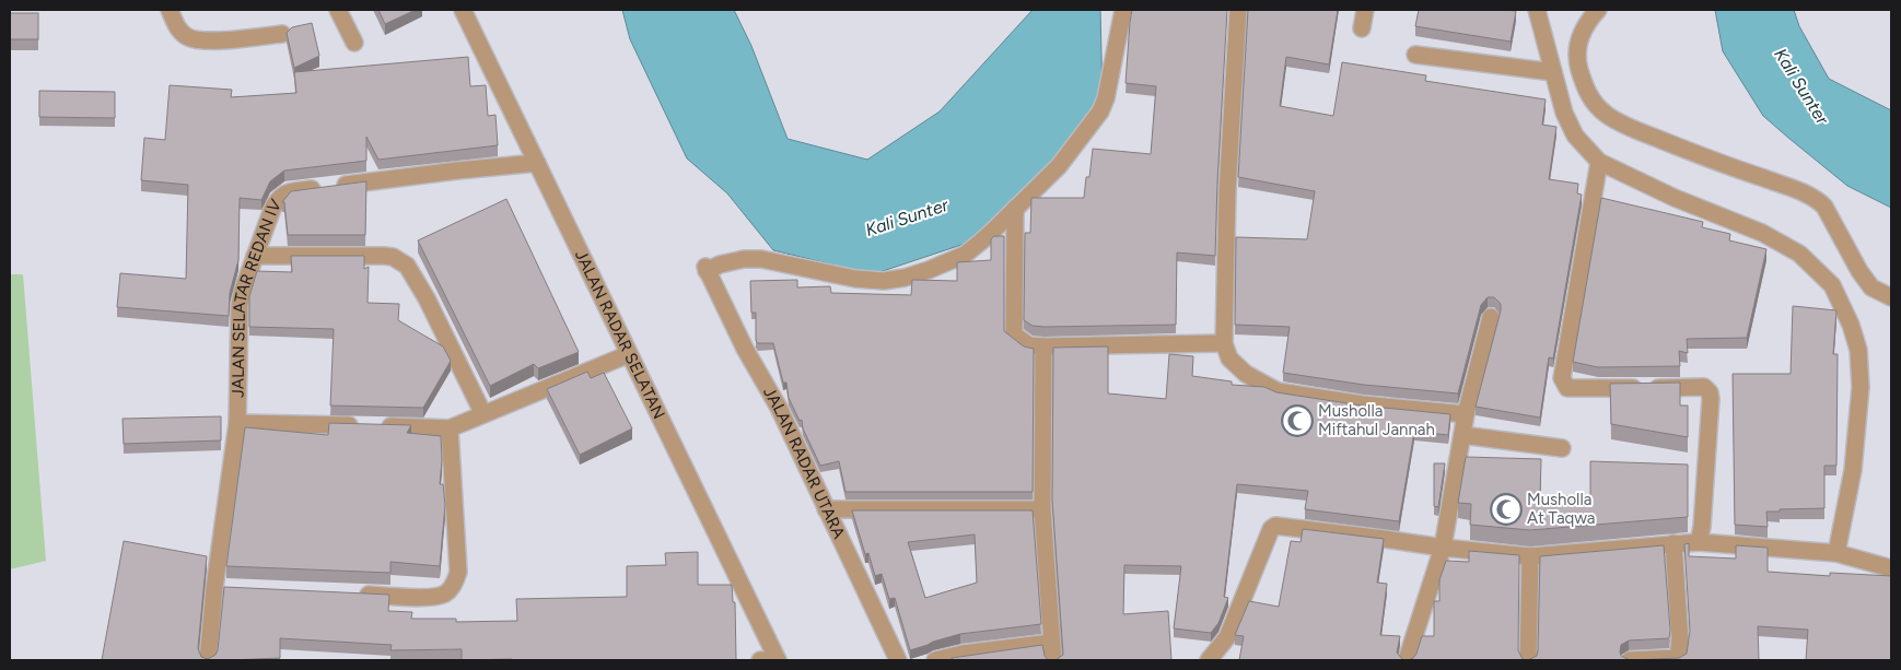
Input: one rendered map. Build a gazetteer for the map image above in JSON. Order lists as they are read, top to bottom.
{
  "streets": {
    "street": ["JALAN SELATAR REDAN IV", "JALAN RADAR SELATAN", "JALAN RADAR UTARA"]
  },
  "crossings": [
    ["JALAN SELATAR REDAN IV", "JALAN RADAR SELATAN"]
  ],
  "water": ["Kali Sunter"],
  "places": {
    "mosque": ["Musholla Miftahul Jannah", "Musholla At Taqwa"]
  }
}
